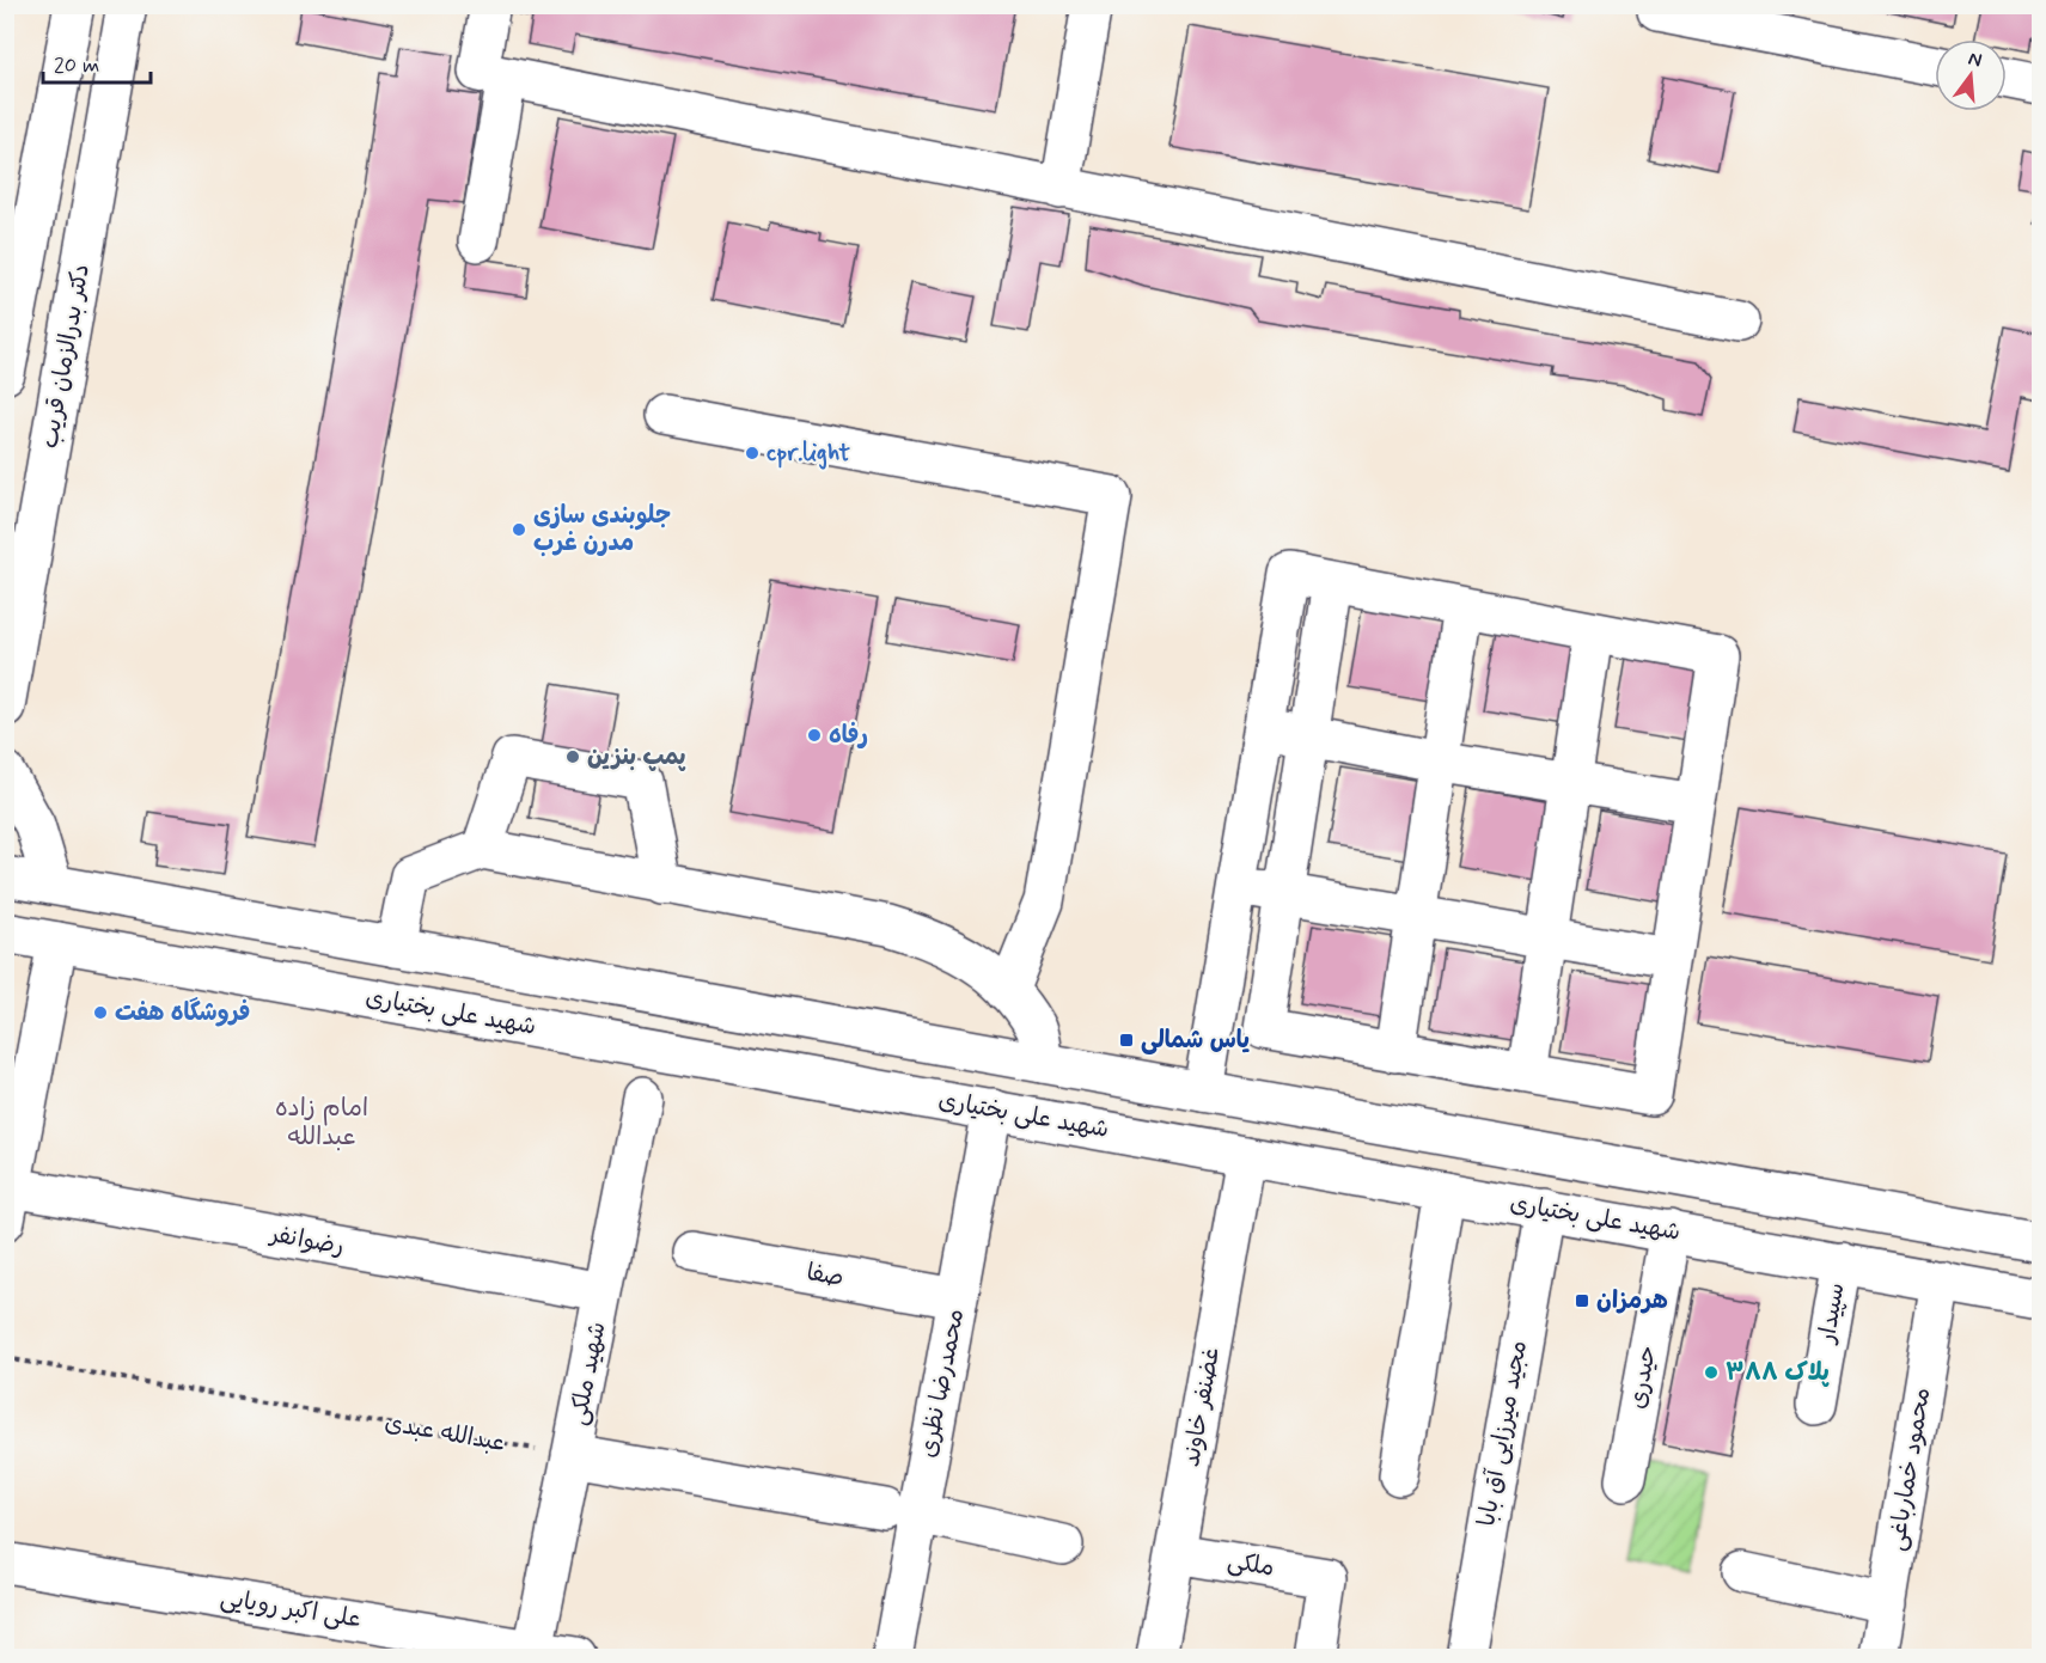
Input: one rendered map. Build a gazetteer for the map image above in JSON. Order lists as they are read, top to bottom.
{
  "streets": {
    "street": [
      "دکتر بدرالزمان قریب",
      "شهید علی بختیاری",
      "رضوانفر",
      "صفا",
      "سپیدار",
      "شهید ملکی",
      "حیدری",
      "محمدرضا نظری",
      "غضنفر خاوند",
      "مجید میرزایی آق بابا",
      "محمود خمارباغی",
      "ملکی",
      "علی اکبر رویایی"
    ],
    "path": ["عبدالله عبدی"]
  },
  "crossings": [
    ["شهید علی بختیاری", "سپیدار"],
    ["شهید علی بختیاری", "حیدری"],
    ["شهید علی بختیاری", "محمدرضا نظری"],
    ["شهید علی بختیاری", "غضنفر خاوند"],
    ["شهید علی بختیاری", "مجید میرزایی آق بابا"],
    ["شهید علی بختیاری", "محمود خمارباغی"],
    ["رضوانفر", "شهید ملکی"],
    ["صفا", "محمدرضا نظری"],
    ["شهید ملکی", "عبدالله عبدی"],
    ["شهید ملکی", "علی اکبر رویایی"],
    ["غضنفر خاوند", "ملکی"]
  ],
  "districts": ["امام زاده عبدالله"],
  "places": {
    "other": [
      "cpr.light",
      "جلوبندی سازی مدرن غرب",
      "رفاه",
      "پمپ بنزین",
      "فروشگاه هفت",
      "پلاک ۳۸۸"
    ],
    "transit": ["یاس شمالی", "هرمزان"]
  },
  "scale_bar": "20 m",
  "north": "top"
}
